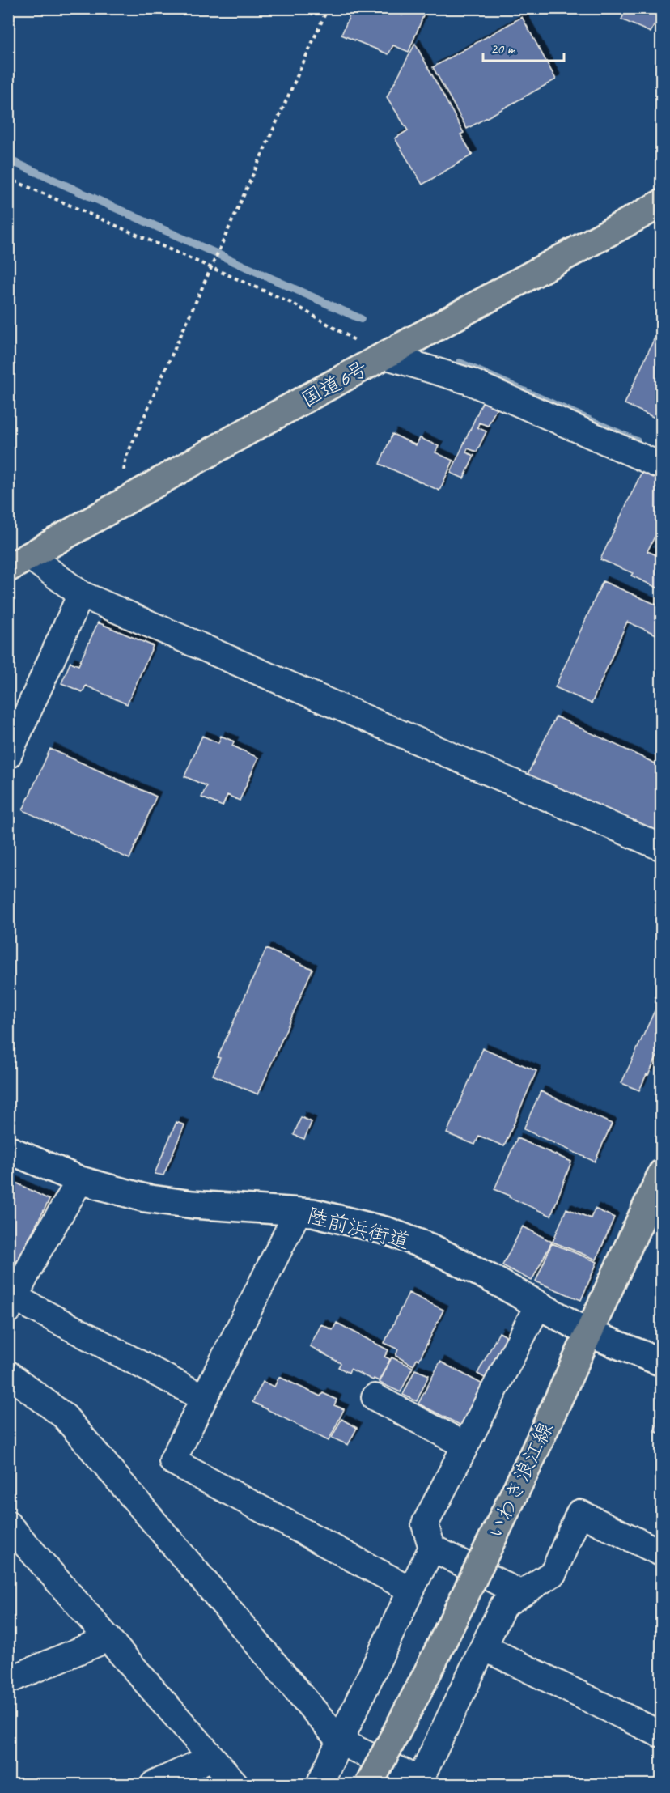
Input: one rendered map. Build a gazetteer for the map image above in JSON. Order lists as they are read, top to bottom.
{
  "streets": {
    "main road": ["国道6号", "いわき浪江線"],
    "street": ["陸前浜街道"]
  },
  "crossings": [
    ["陸前浜街道", "いわき浪江線"]
  ],
  "scale_bar": "20 m"
}
